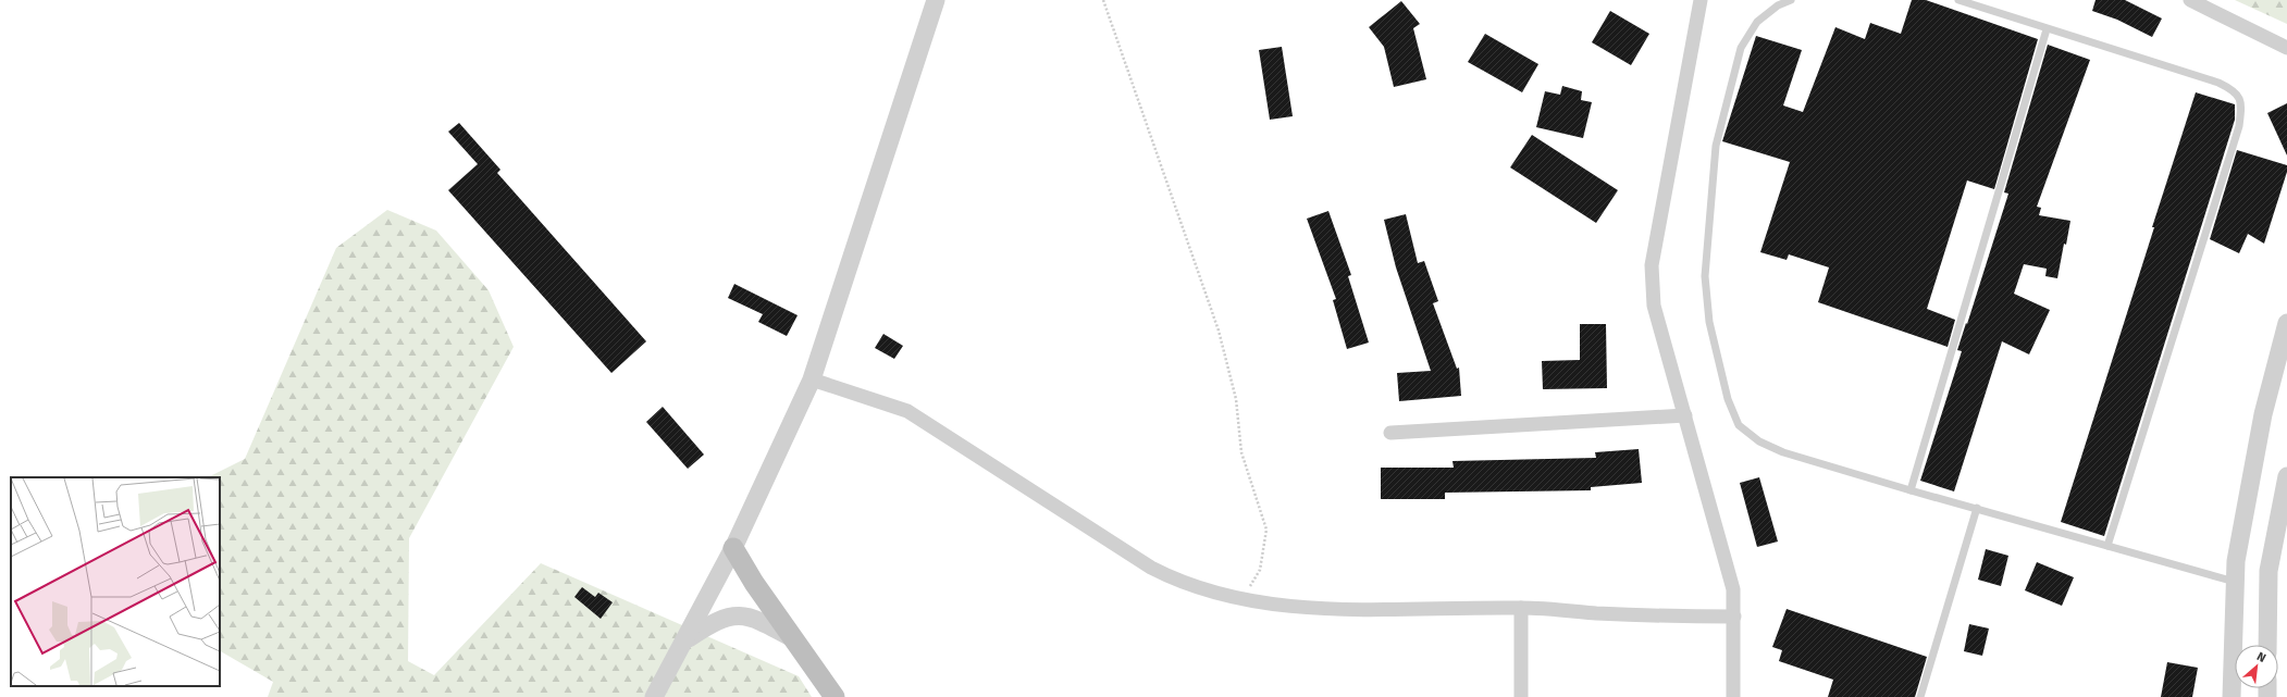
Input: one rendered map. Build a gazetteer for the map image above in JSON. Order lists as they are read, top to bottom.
{
  "north": "top right"
}
